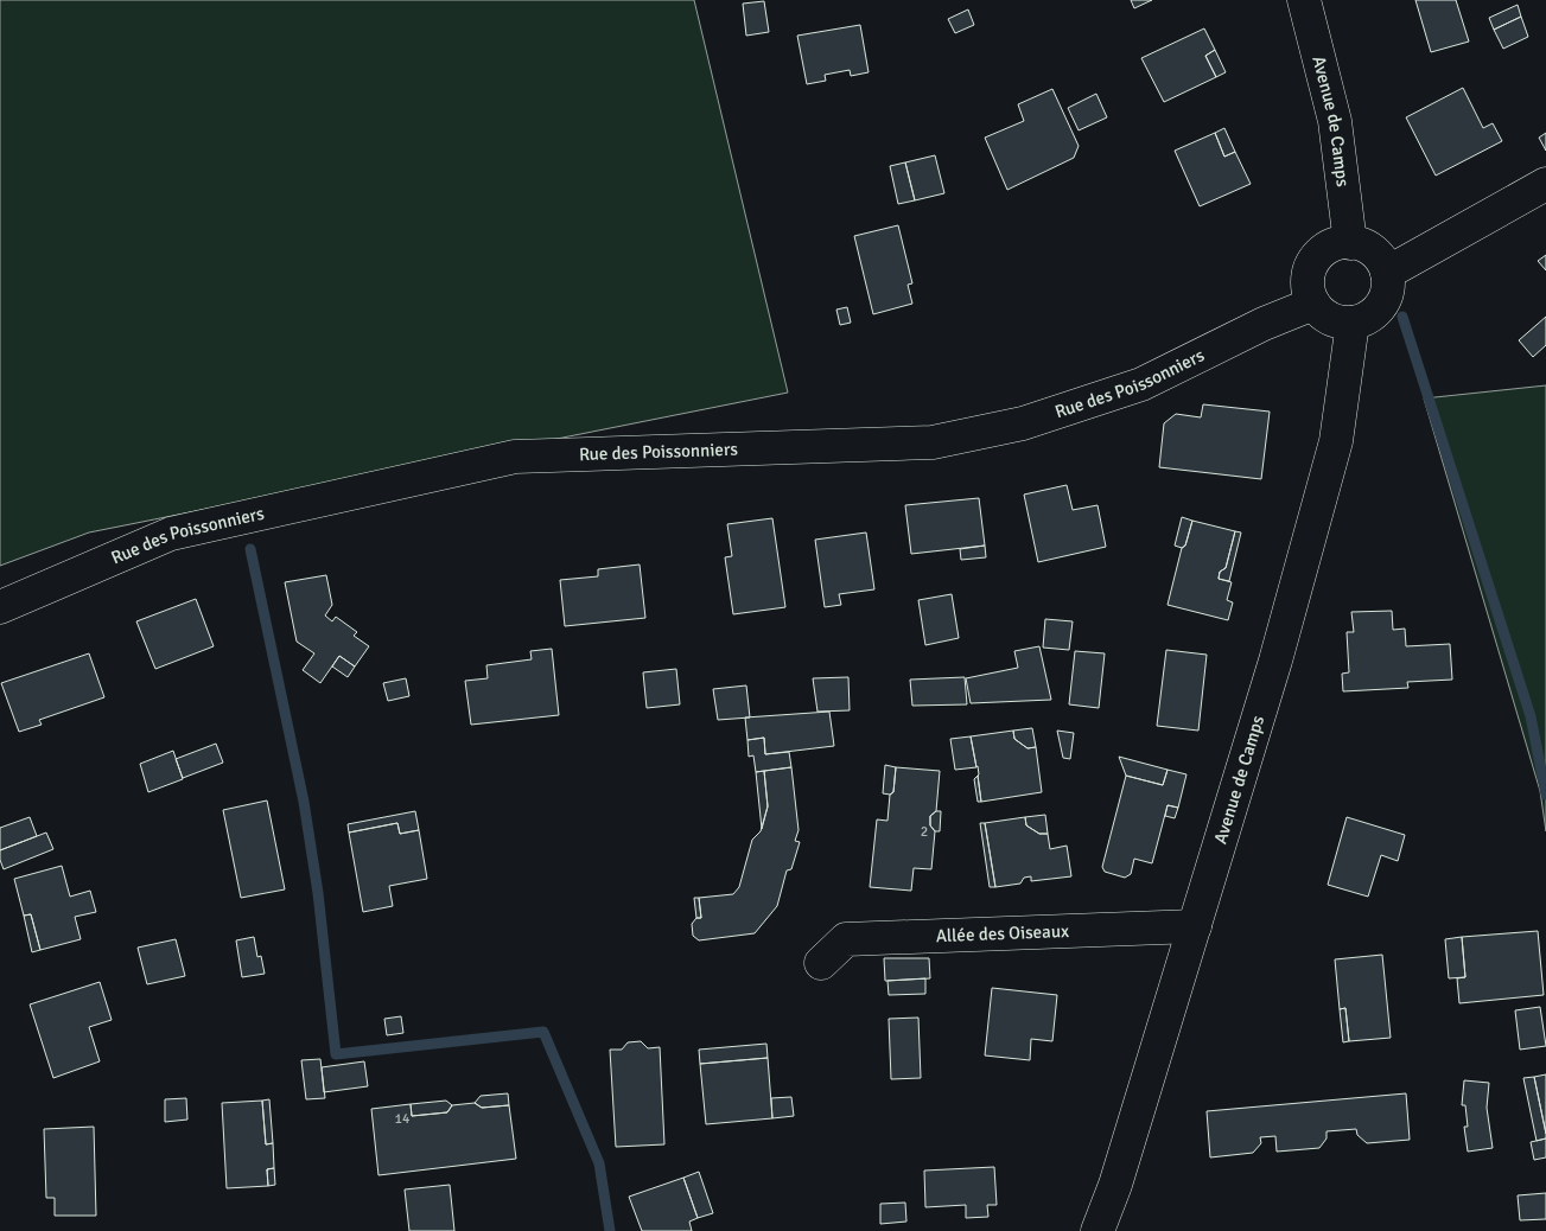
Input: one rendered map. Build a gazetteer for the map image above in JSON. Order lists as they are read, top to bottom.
{
  "streets": {
    "street": ["Avenue de Camps", "Rue des Poissonniers", "Allée des Oiseaux"]
  },
  "crossings": [
    ["Avenue de Camps", "Rue des Poissonniers"],
    ["Avenue de Camps", "Allée des Oiseaux"]
  ],
  "house_numbers": ["2", "14"]
}
